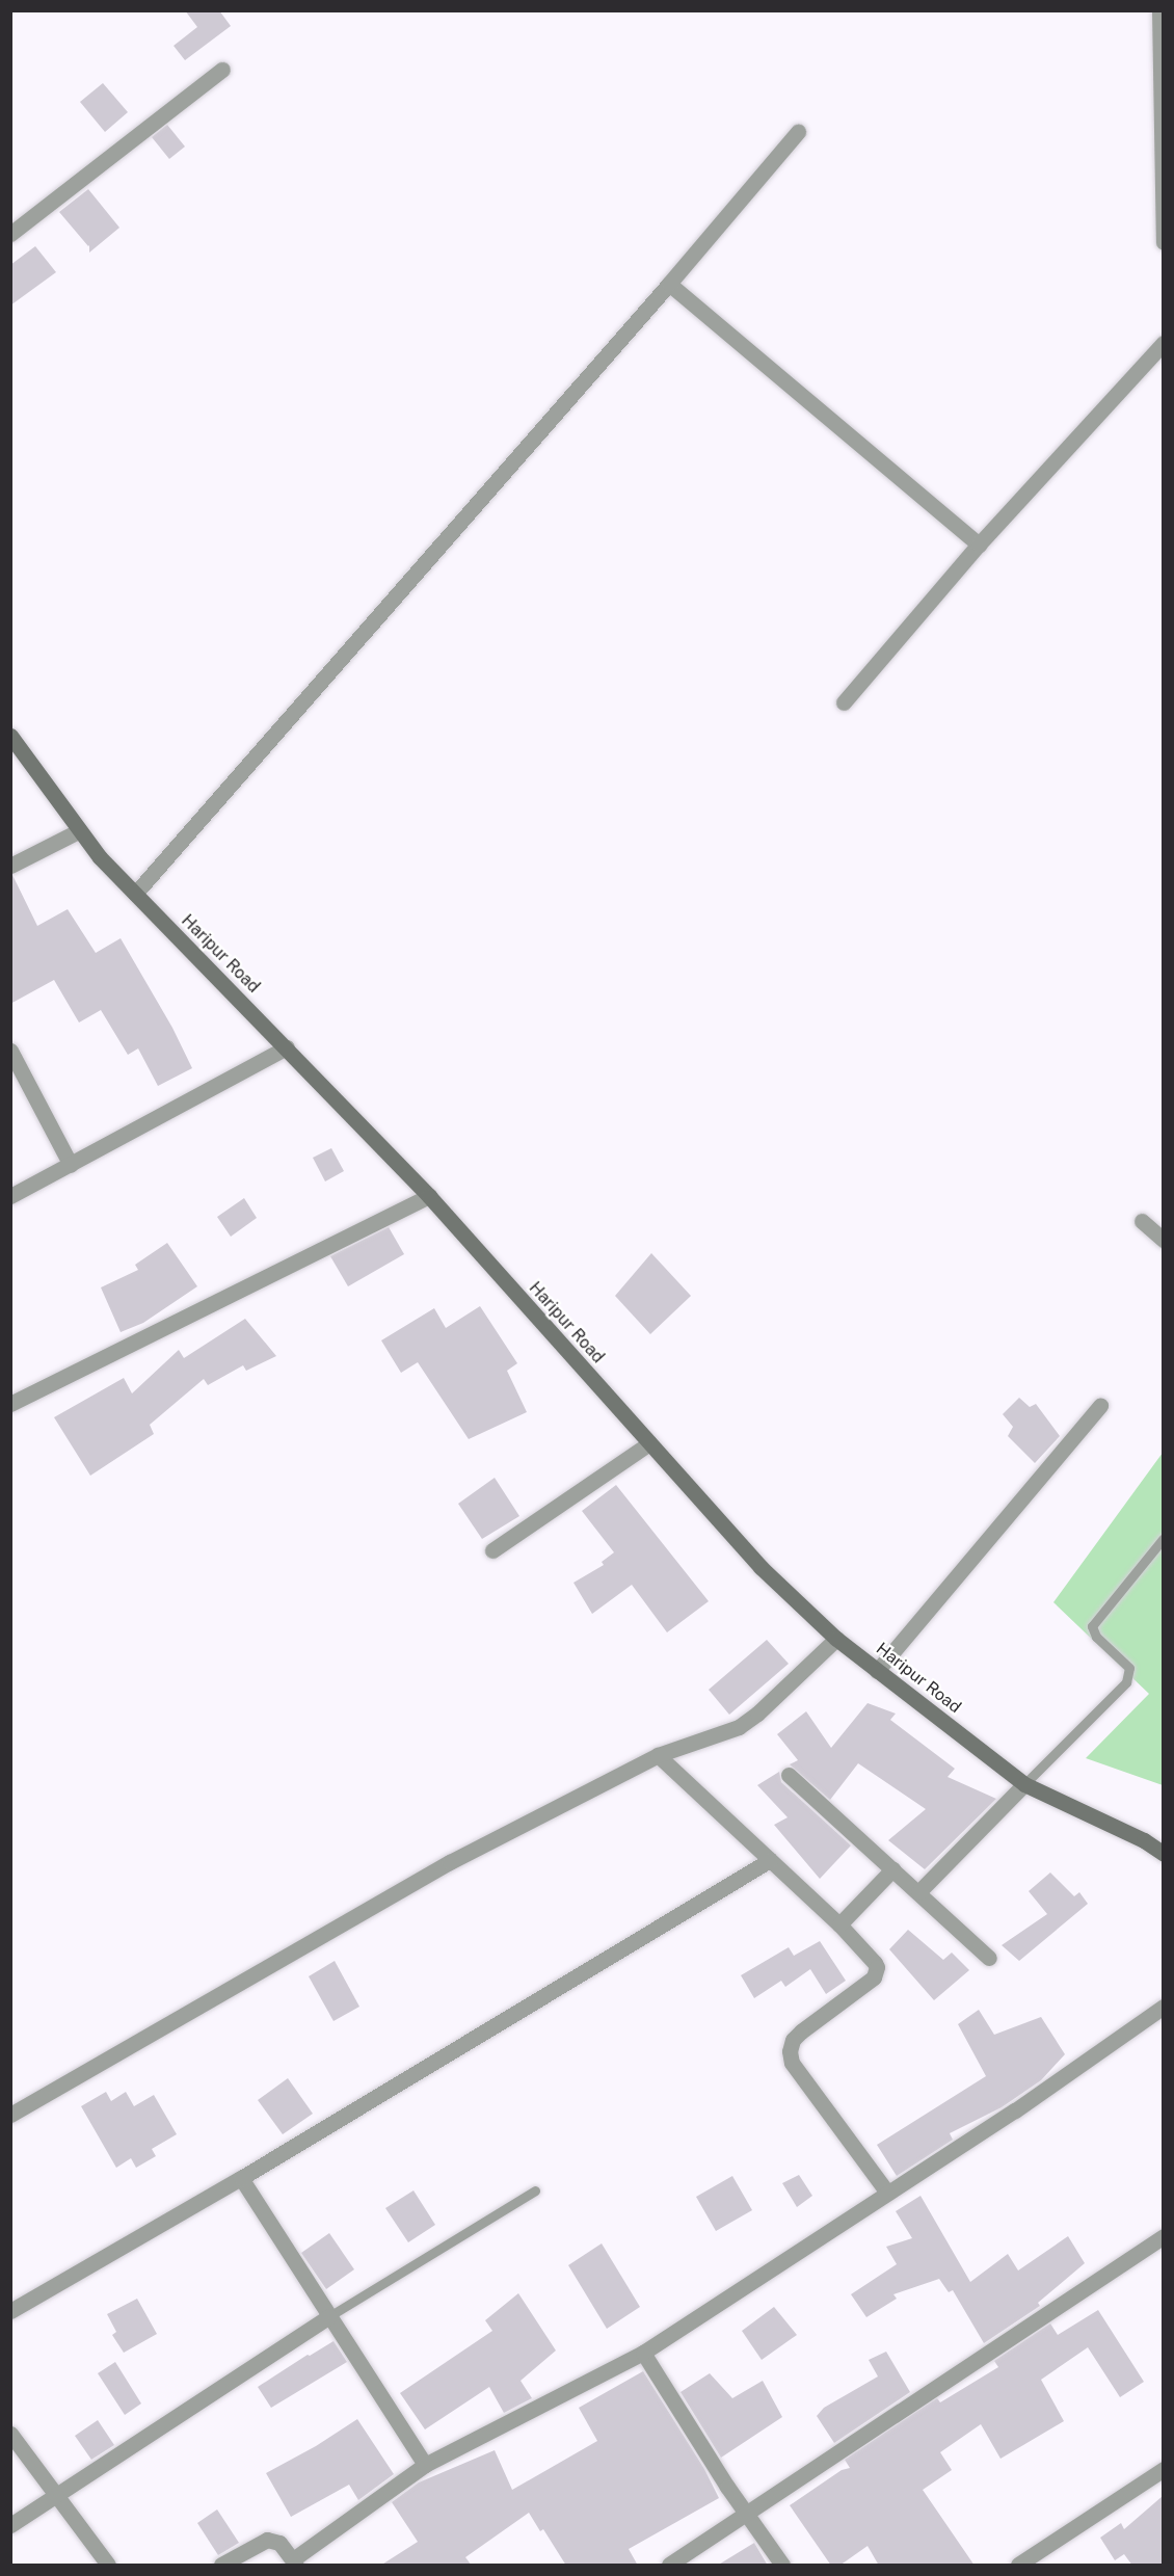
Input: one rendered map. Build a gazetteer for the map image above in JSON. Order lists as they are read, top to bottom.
{
  "streets": {
    "street": ["Haripur Road"]
  }
}
